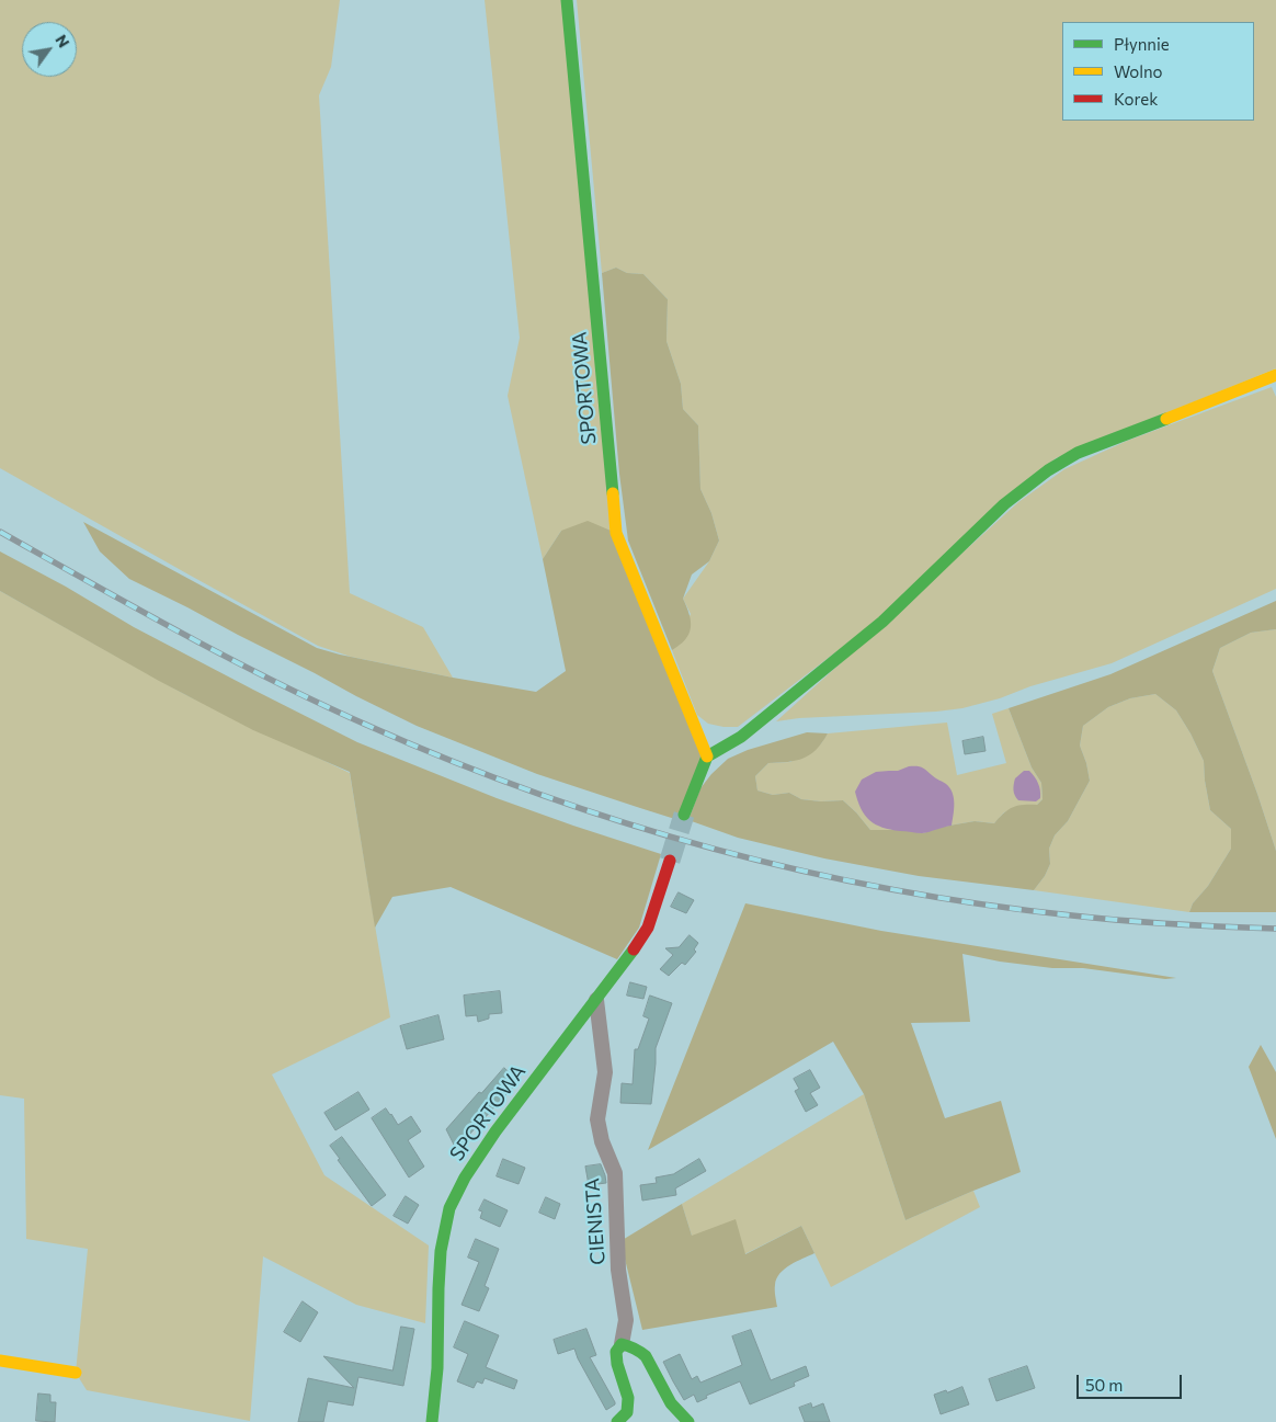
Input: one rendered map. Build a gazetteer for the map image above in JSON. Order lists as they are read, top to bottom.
{
  "streets": {
    "street": ["SPORTOWA", "CIENISTA"]
  },
  "crossings": [
    ["SPORTOWA", "CIENISTA"]
  ],
  "legend": ["Płynnie", "Wolno", "Korek"],
  "scale_bar": "50 m",
  "north": "top right"
}
